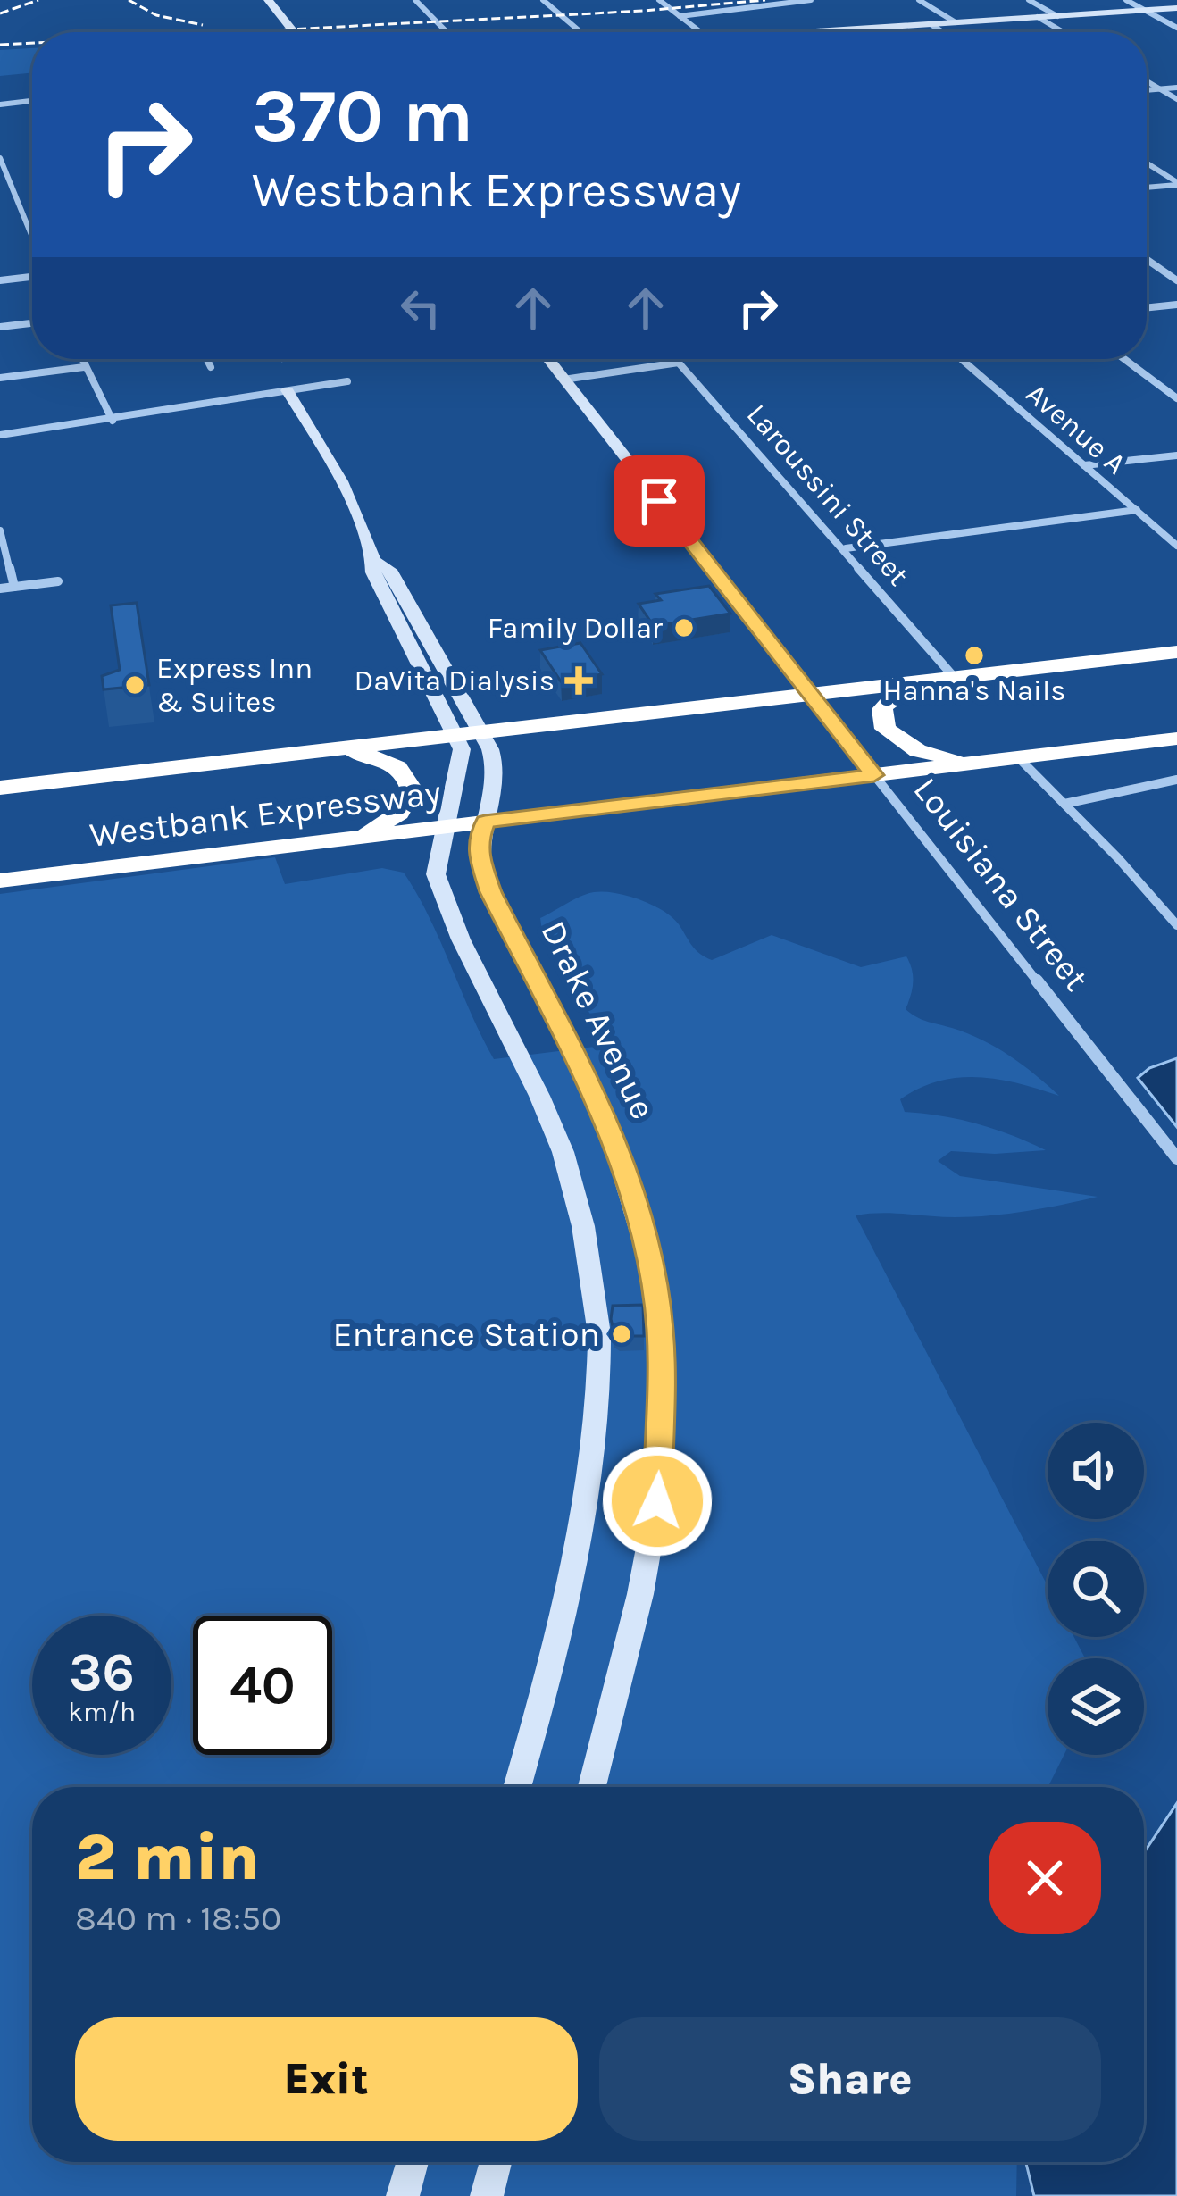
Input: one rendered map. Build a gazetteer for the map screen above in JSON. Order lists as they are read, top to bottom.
{
  "streets": {
    "highway": ["Westbank Expressway"],
    "street": [
      "Avenue A",
      "Laroussini Street",
      "Louisiana Street",
      "Drake Avenue"
    ]
  },
  "crossings": [
    ["Laroussini Street", "Westbank Expressway"],
    ["Westbank Expressway", "Louisiana Street"],
    ["Westbank Expressway", "Drake Avenue"]
  ],
  "places": {
    "other": [
      "Family Dollar",
      "Hanna's Nails",
      "Express Inn & Suites",
      "Entrance Station"
    ],
    "health": ["DaVita Dialysis"]
  },
  "page": {
    "turn": ["370 m", "Westbank Expressway"],
    "speed": "36 km/h",
    "limit": "40",
    "heading": ["2 min", "840 m · 18:50"],
    "buttons": ["Exit", "Share"]
  }
}
